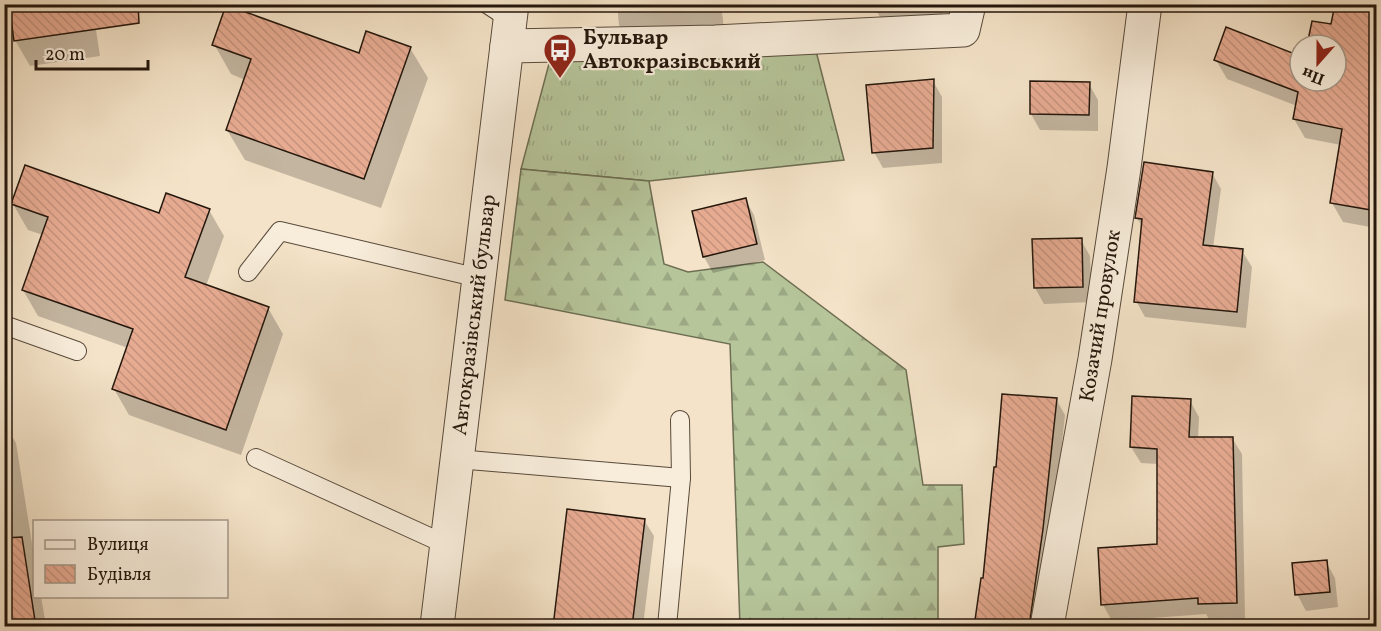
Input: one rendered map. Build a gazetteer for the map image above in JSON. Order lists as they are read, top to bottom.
{
  "streets": {
    "street": ["Автокразівський бульвар", "Козачий провулок"]
  },
  "places": {
    "bus stop": ["Бульвар Автокразівський"]
  },
  "legend": ["Вулиця", "Будівля"],
  "scale_bar": "20 m",
  "north": "bottom"
}
